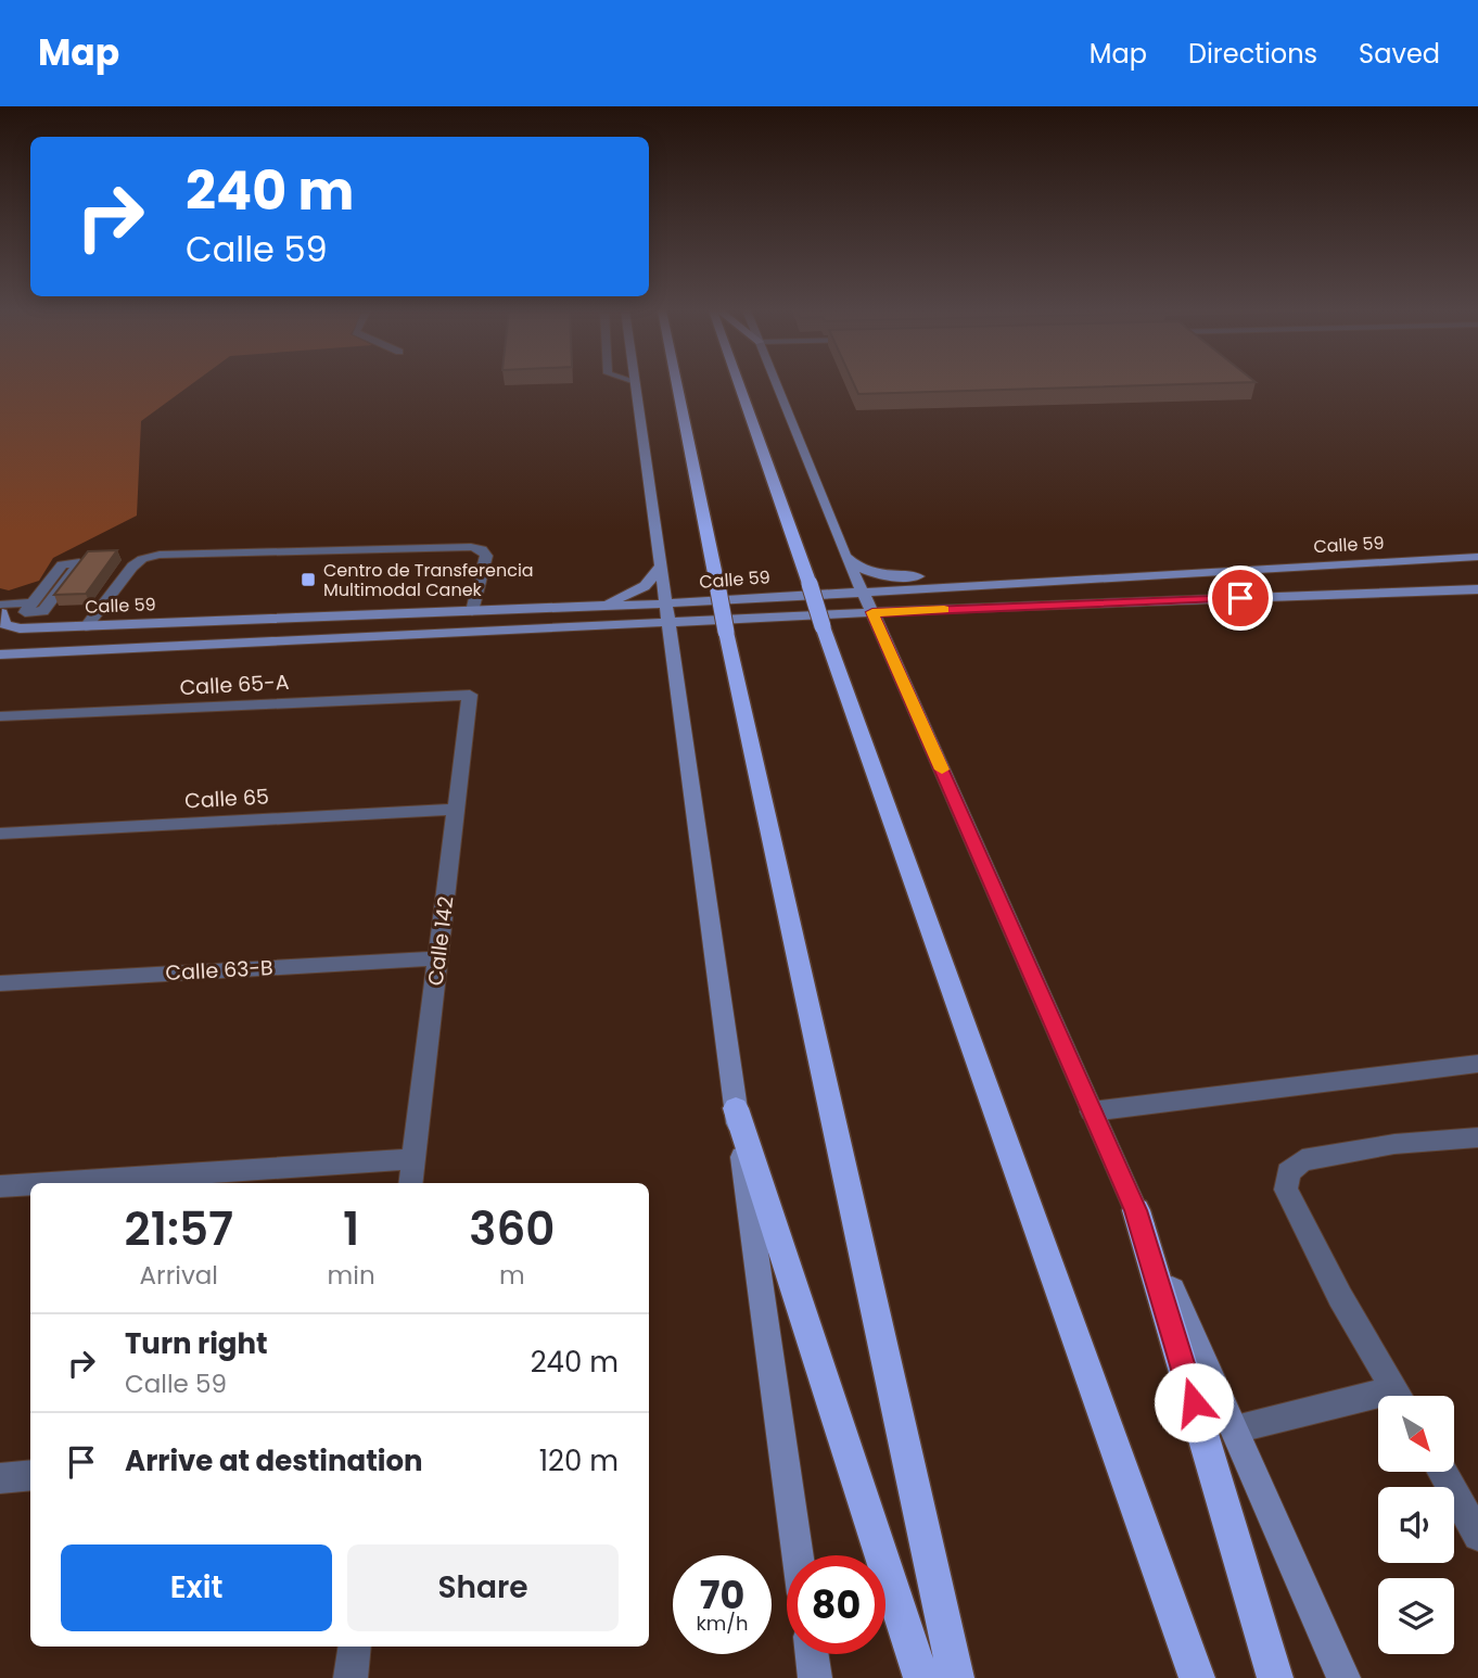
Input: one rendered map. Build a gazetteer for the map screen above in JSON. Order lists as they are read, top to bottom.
{
  "streets": {
    "main road": ["Calle 59"],
    "street": [
      "Calle 65-A",
      "Calle 65",
      "Calle 142",
      "Calle 63-B"
    ]
  },
  "crossings": [
    ["Calle 65-A", "Calle 142"],
    ["Calle 65", "Calle 142"],
    ["Calle 142", "Calle 63-B"]
  ],
  "places": {
    "transit": ["Centro de Transferencia Multimodal Canek"]
  },
  "north": "bottom right",
  "page": {
    "header": "Map",
    "nav": ["Map", "Directions", "Saved"],
    "turn": ["240 m", "Calle 59"],
    "eta": [
      "21:57",
      "Arrival",
      "1",
      "min",
      "360",
      "m"
    ],
    "list": [
      {
        "name": "Turn right",
        "note": "Calle 59",
        "value": "240 m"
      },
      {
        "name": "Arrive at destination",
        "value": "120 m"
      }
    ],
    "buttons": ["Exit", "Share"],
    "speed": "70 km/h",
    "limit": "80"
  }
}
